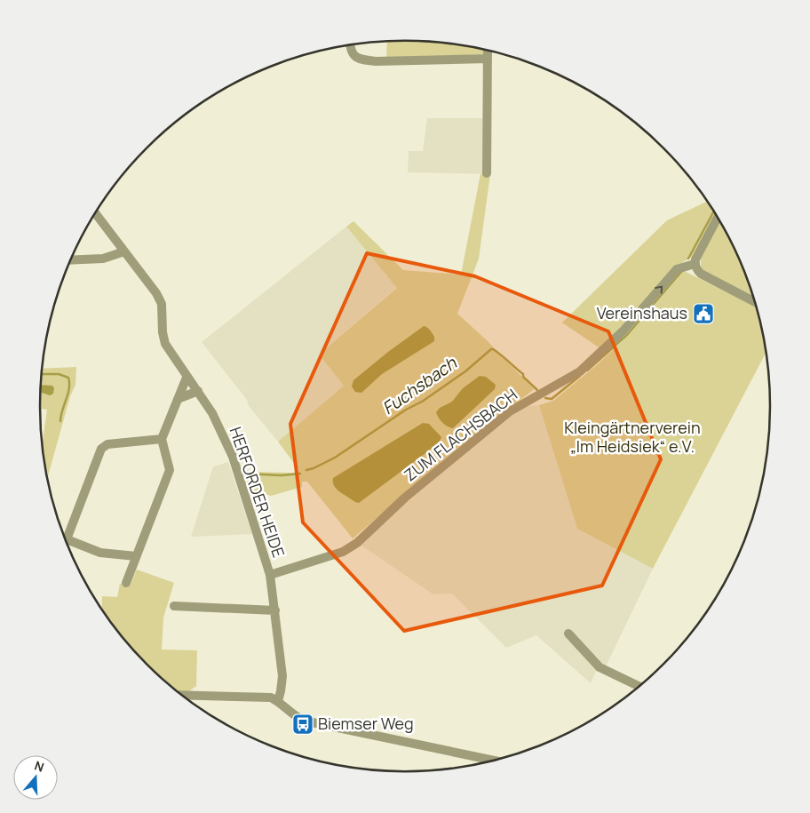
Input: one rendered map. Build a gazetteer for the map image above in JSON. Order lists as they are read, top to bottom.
{
  "streets": {
    "street": ["ZUM FLACHSBACH", "HERFORDER HEIDE"]
  },
  "crossings": [
    ["ZUM FLACHSBACH", "HERFORDER HEIDE"]
  ],
  "one_way": ["ZUM FLACHSBACH"],
  "water": ["Fuchsbach"],
  "parks": ["Kleingärtnerverein „Im Heidsiek“ e.V."],
  "places": {
    "public building": ["Vereinshaus"],
    "bus stop": ["Biemser Weg"]
  },
  "north": "top"
}
